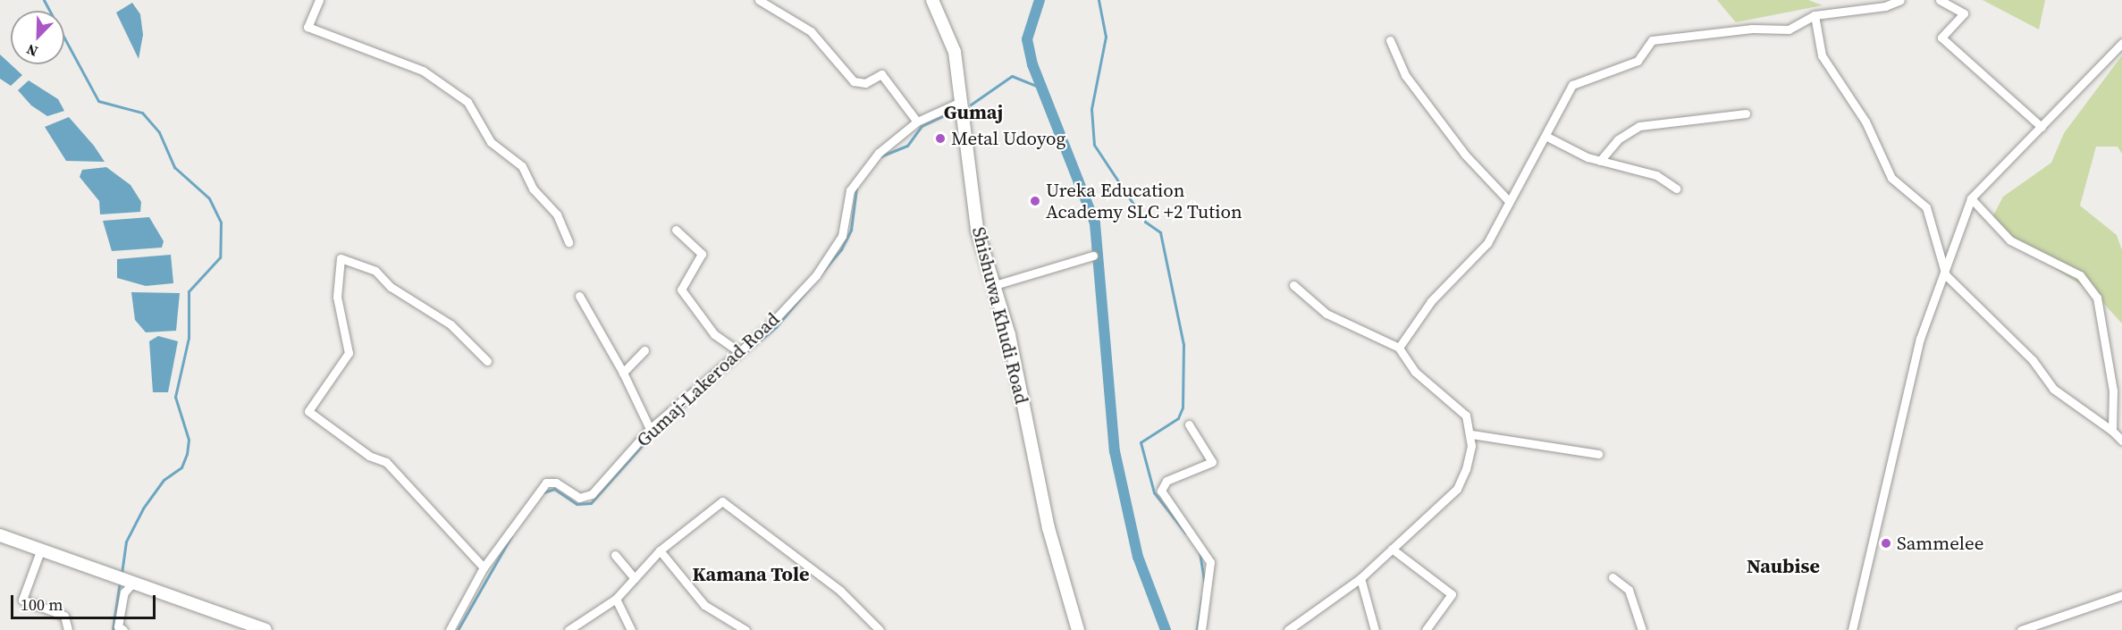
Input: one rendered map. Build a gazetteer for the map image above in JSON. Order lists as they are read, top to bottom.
{
  "streets": {
    "main road": ["Shishuwa Khudi Road"],
    "street": ["Gumaj-Lakeroad Road"]
  },
  "crossings": [
    ["Shishuwa Khudi Road", "Gumaj-Lakeroad Road"]
  ],
  "districts": ["Gumaj", "Naubise", "Kamana Tole"],
  "places": ["Metal Udoyog", "Ureka Education Academy SLC +2 Tution", "Sammelee"],
  "scale_bar": "100 m",
  "north": "bottom left"
}
